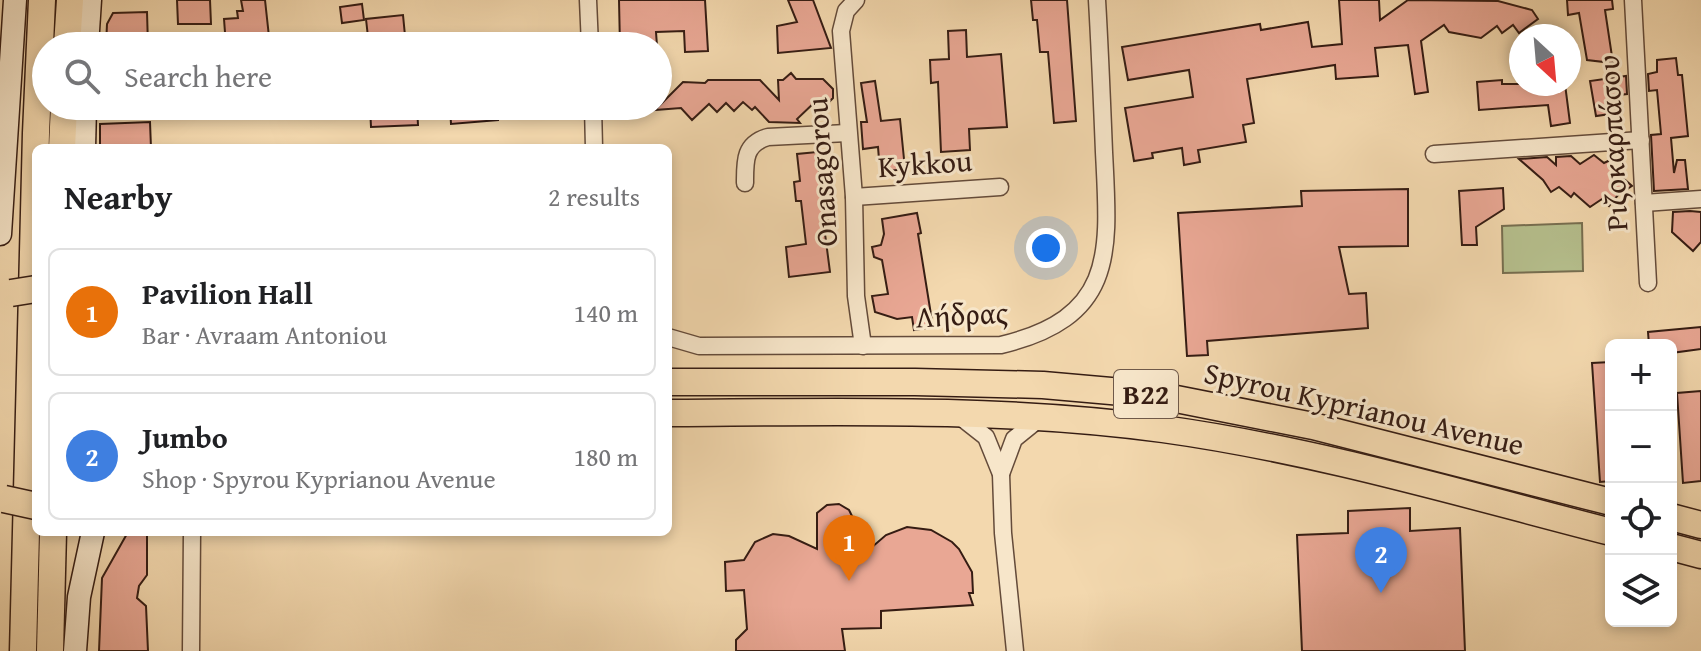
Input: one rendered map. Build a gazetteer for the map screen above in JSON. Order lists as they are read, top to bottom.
{
  "streets": {
    "main road": ["B22", "Spyrou Kyprianou Avenue"],
    "street": [
      "Ριζοκαρπάσου",
      "Kykkou",
      "Onasagorou",
      "Λήδρας"
    ]
  },
  "crossings": [
    ["Kykkou", "Onasagorou"],
    ["Onasagorou", "Λήδρας"]
  ],
  "north": "bottom right",
  "page": {
    "search": "Search here",
    "heading": ["Nearby", "2 results"],
    "list": [
      {
        "mark": "1",
        "name": "Pavilion Hall",
        "note": "Bar · Avraam Antoniou",
        "value": "140 m"
      },
      {
        "mark": "2",
        "name": "Jumbo",
        "note": "Shop · Spyrou Kyprianou Avenue",
        "value": "180 m"
      }
    ],
    "map_buttons": ["+", "−"],
    "pins": ["1", "2"]
  }
}
